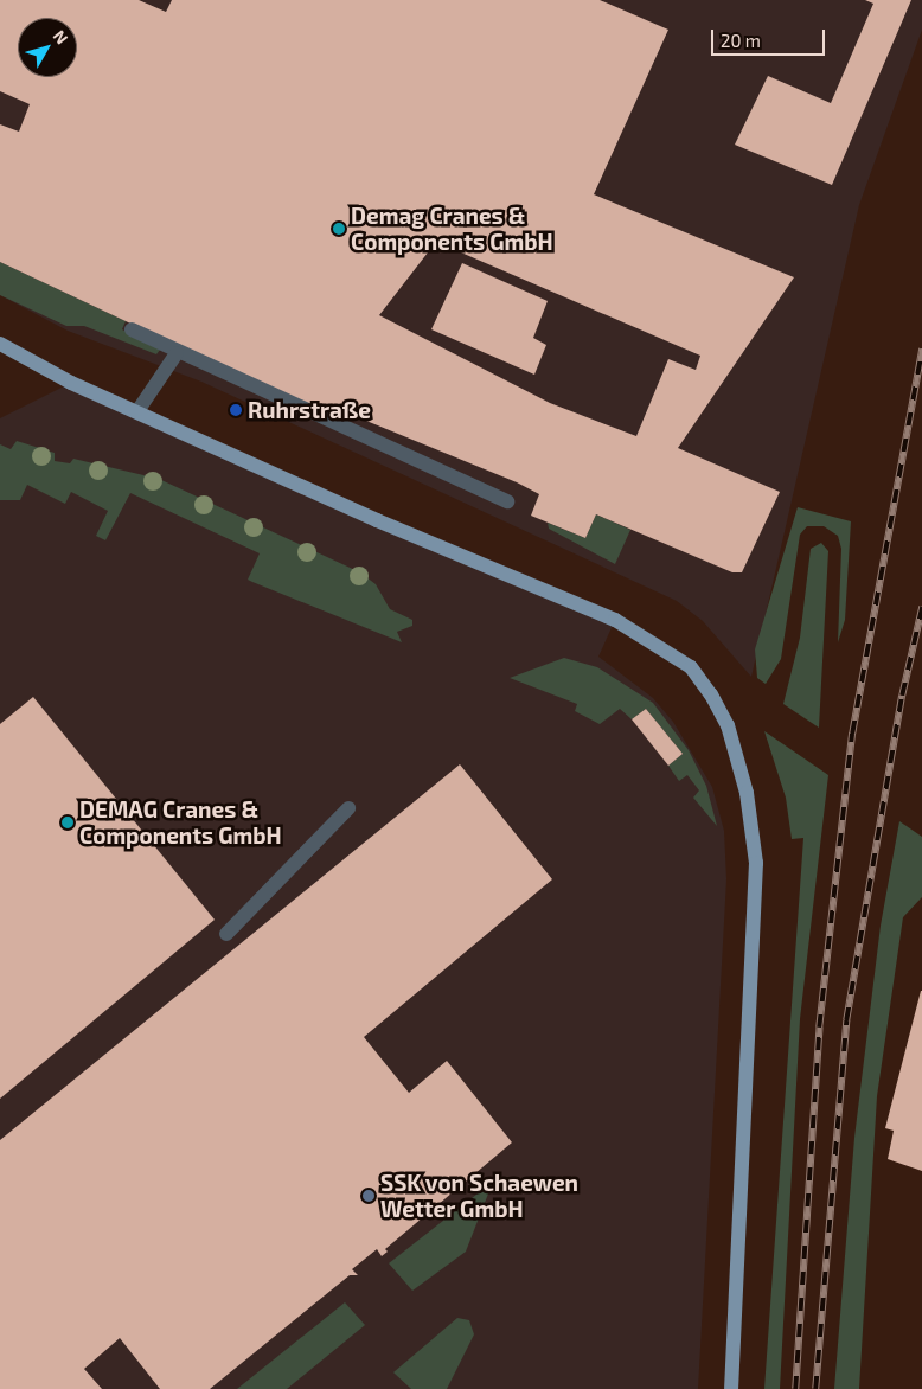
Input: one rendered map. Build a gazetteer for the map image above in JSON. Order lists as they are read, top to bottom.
{
  "places": [
    "Demag Cranes & Components GmbH",
    "Ruhrstraße",
    "DEMAG Cranes & Components GmbH",
    "SSK von Schaewen Wetter GmbH"
  ],
  "scale_bar": "20 m",
  "north": "top right"
}
